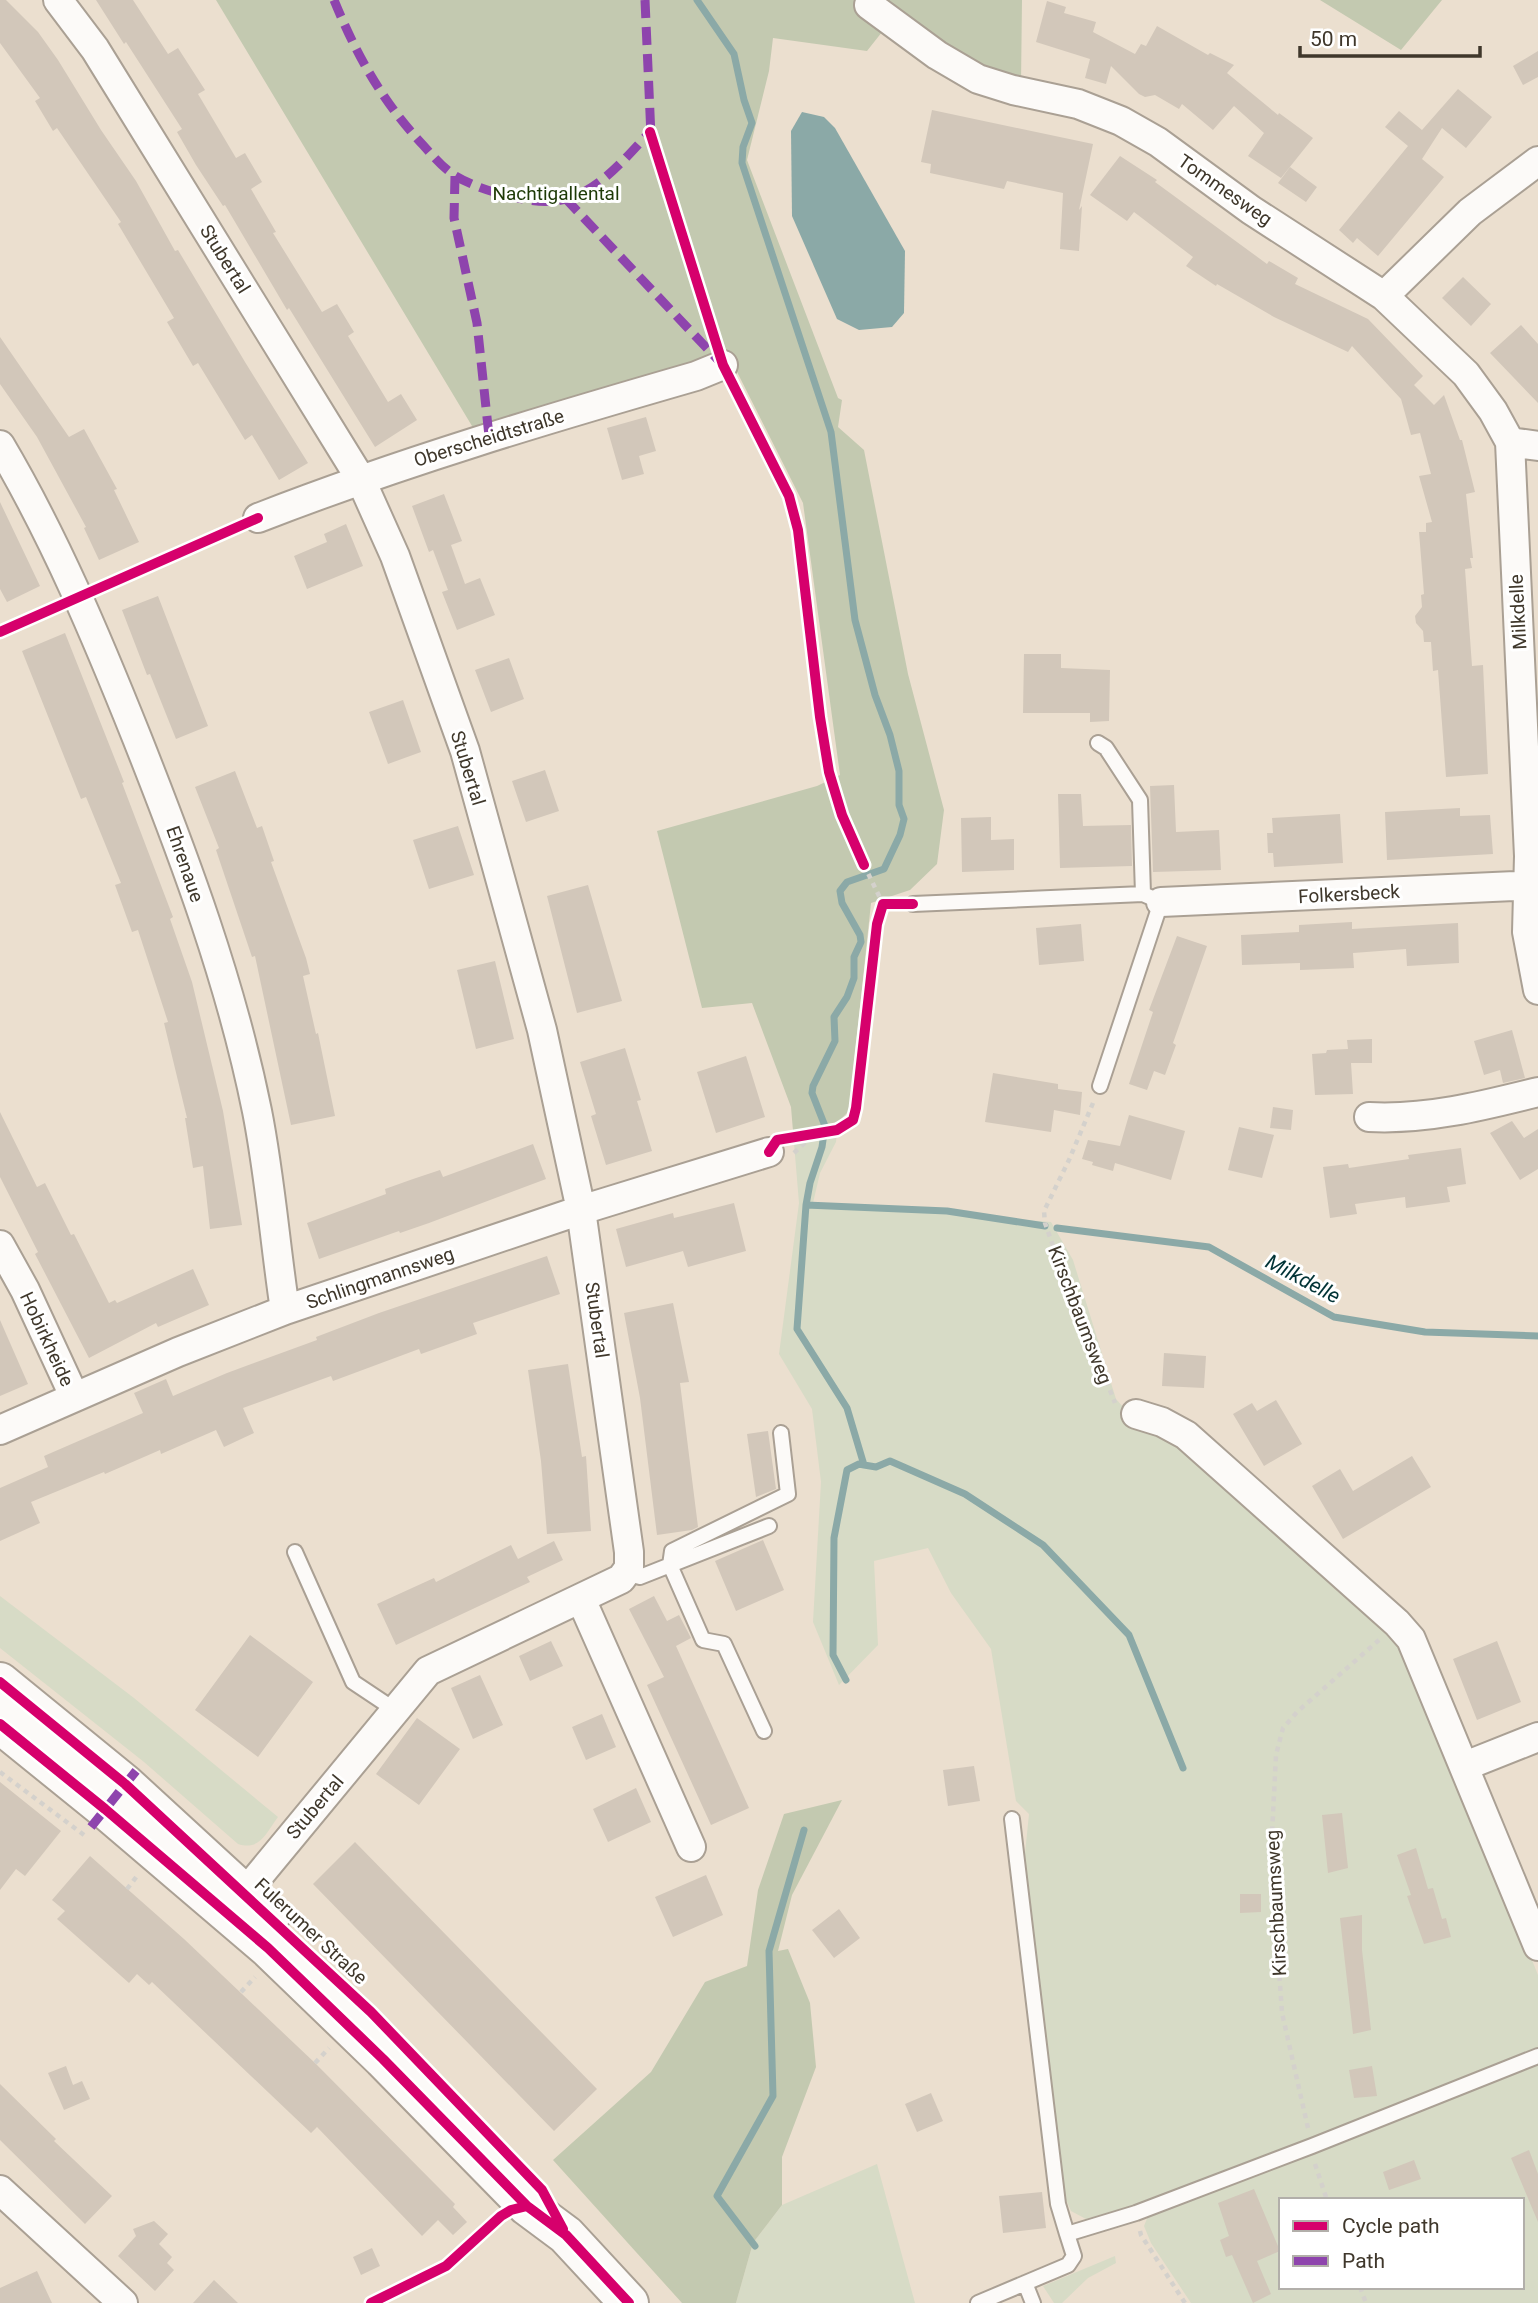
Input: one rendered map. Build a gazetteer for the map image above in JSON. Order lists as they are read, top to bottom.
{
  "streets": {
    "main road": ["Fulerumer Straße"],
    "street": [
      "Tommesweg",
      "Stubertal",
      "Oberscheidtstraße",
      "Milkdelle",
      "Ehrenaue",
      "Folkersbeck",
      "Schlingmannsweg",
      "Hobirkheide"
    ],
    "path": ["Kirschbaumsweg"]
  },
  "crossings": [
    ["Tommesweg", "Milkdelle"],
    ["Stubertal", "Oberscheidtstraße"],
    ["Stubertal", "Schlingmannsweg"],
    ["Stubertal", "Fulerumer Straße"],
    ["Milkdelle", "Folkersbeck"],
    ["Ehrenaue", "Schlingmannsweg"],
    ["Schlingmannsweg", "Hobirkheide"]
  ],
  "water": ["Milkdelle"],
  "parks": ["Nachtigallental"],
  "legend": ["Cycle path", "Path"],
  "scale_bar": "50 m"
}
